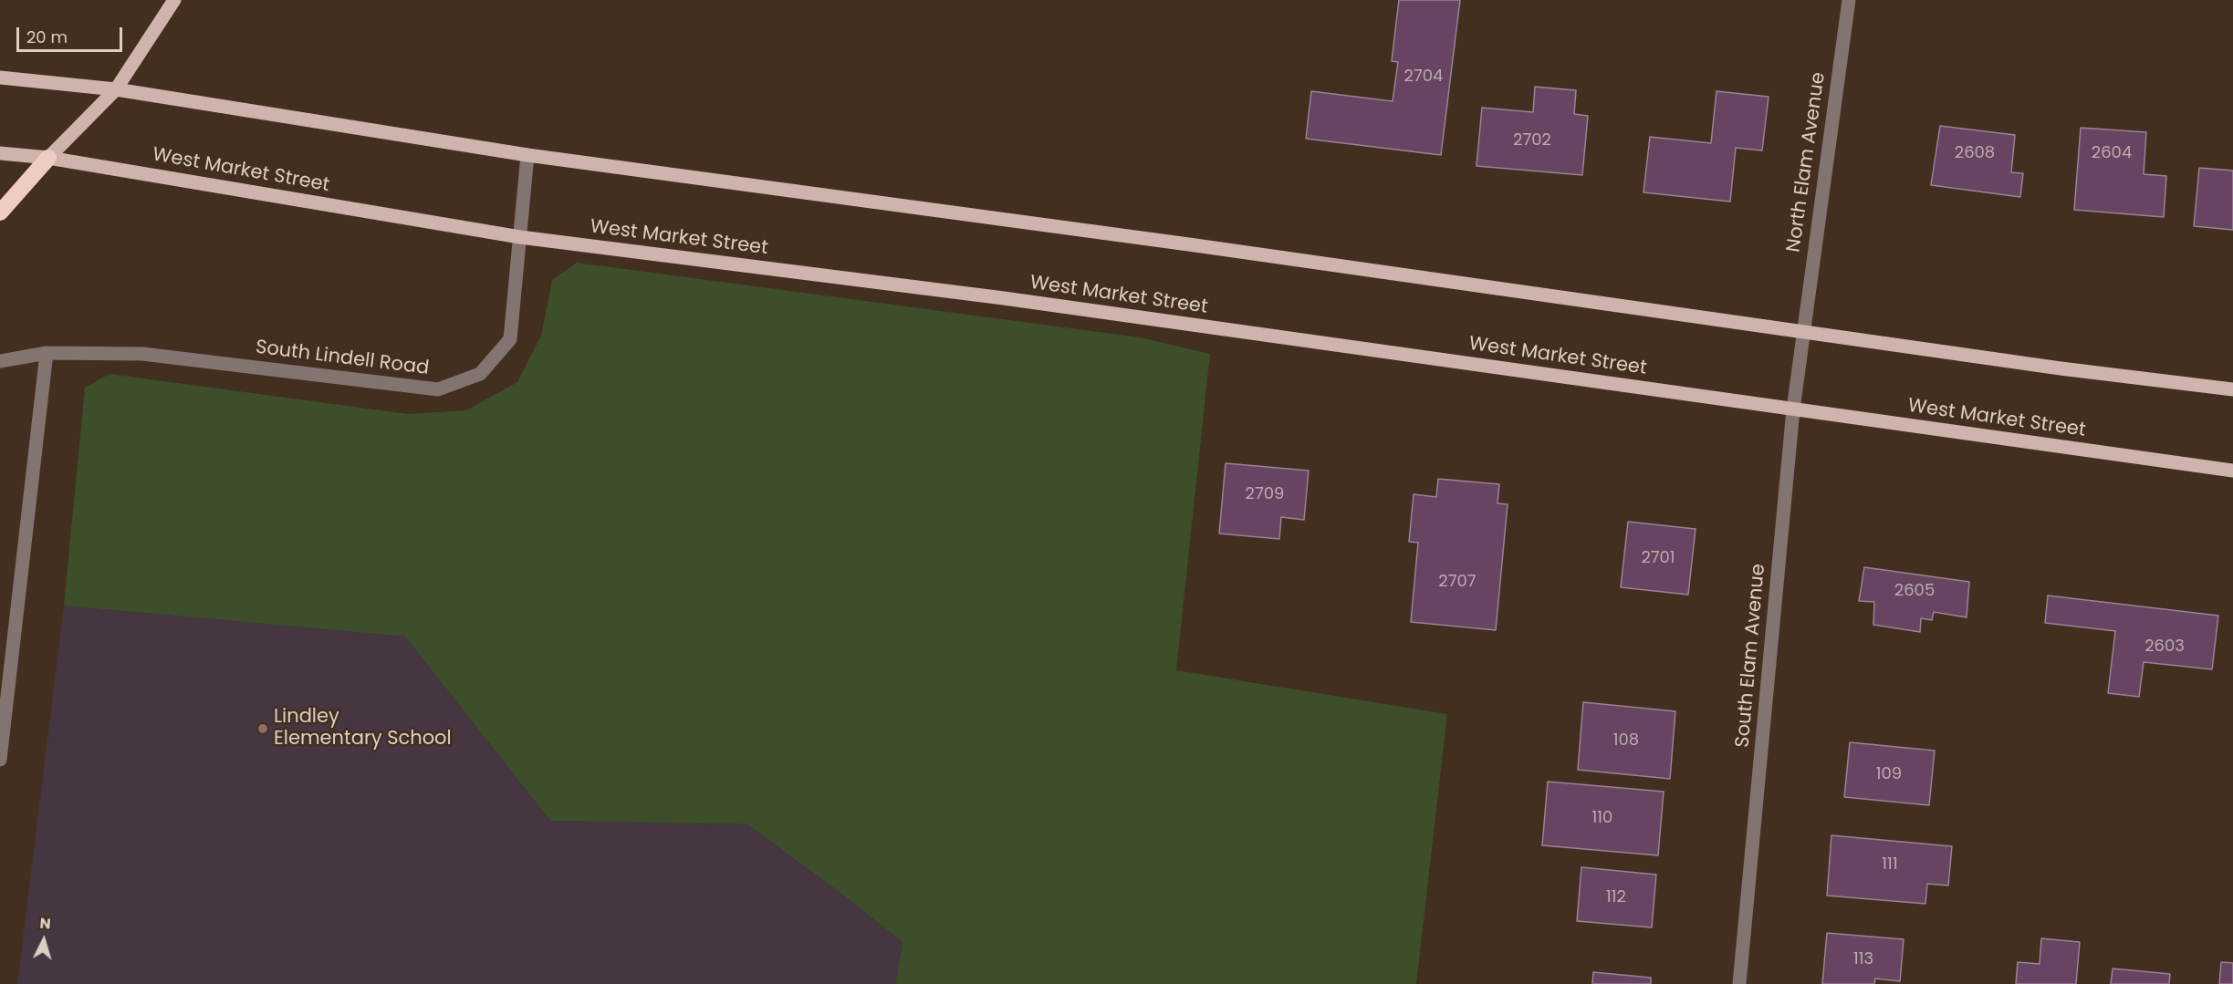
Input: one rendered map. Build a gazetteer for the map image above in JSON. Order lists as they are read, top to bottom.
{
  "streets": {
    "main road": ["West Market Street"],
    "street": ["North Elam Avenue", "South Lindell Road", "South Elam Avenue"]
  },
  "crossings": [
    ["North Elam Avenue", "South Elam Avenue"],
    ["West Market Street", "South Lindell Road"],
    ["West Market Street", "South Elam Avenue"]
  ],
  "places": ["Lindley Elementary School"],
  "house_numbers": [
    "2704",
    "2702",
    "2608",
    "2604",
    "2709",
    "2701",
    "2707",
    "2605",
    "2603",
    "108",
    "109",
    "110",
    "111",
    "112",
    "113"
  ],
  "scale_bar": "20 m",
  "north": "top"
}
